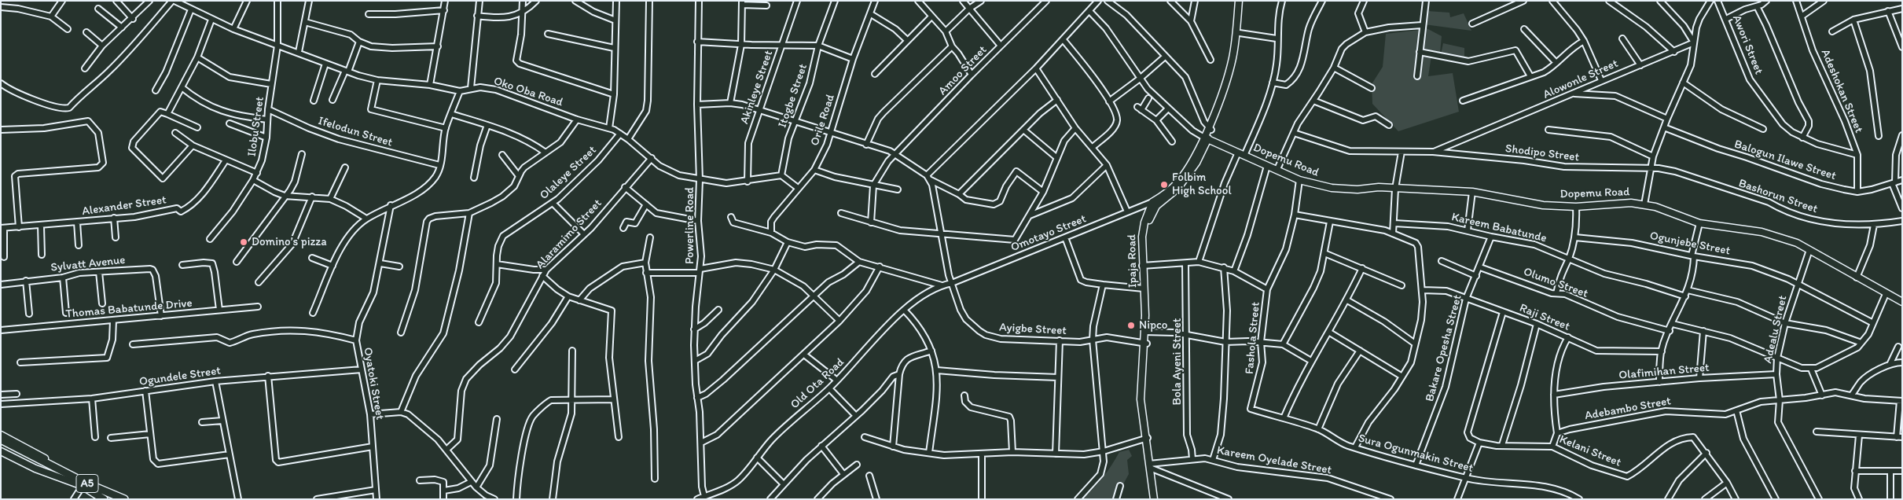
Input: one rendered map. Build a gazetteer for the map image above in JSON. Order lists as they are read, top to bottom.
{
  "streets": {
    "highway": ["A5"],
    "main road": ["Dopemu Road", "Ipaja Road"],
    "street": [
      "Awori Street",
      "Amoo Street",
      "Alowonle Street",
      "Akinleye Street",
      "Adeshokan Street",
      "Oko Oba Road",
      "Itogbe Street",
      "Orile Road",
      "Ilobu Street",
      "Ifelodun Street",
      "Shodipo Street",
      "Balogun Ilawe Street",
      "Olaleye Street",
      "Bashorun Street",
      "Alexander Street",
      "Powerline Road",
      "Kareem Babatunde",
      "Omotayo Street",
      "Alaramimo Street",
      "Ogunjebe Street",
      "Sylvatt Avenue",
      "Olumo Street",
      "Thomas Babatunde Drive",
      "Raji Street",
      "Ayigbe Street",
      "Adealu Street",
      "Fashola Street",
      "Bakare Opesha Street",
      "Bola Ayeni Street",
      "Olafimihan Street",
      "Ogundele Street",
      "Oyatoki Street",
      "Old Ota Road",
      "Adebambo Street",
      "Kelani Street",
      "Sura Ogunmakin Street",
      "Kareem Oyelade Street"
    ]
  },
  "crossings": [
    ["Awori Street", "Adeshokan Street"],
    ["Alowonle Street", "Shodipo Street"],
    ["Akinleye Street", "Oko Oba Road"],
    ["Adeshokan Street", "Balogun Ilawe Street"],
    ["Oko Oba Road", "Itogbe Street"],
    ["Oko Oba Road", "Ilobu Street"],
    ["Oko Oba Road", "Olaleye Street"],
    ["Oko Oba Road", "Powerline Road"],
    ["Oko Oba Road", "Alaramimo Street"],
    ["Ilobu Street", "Ifelodun Street"],
    ["Shodipo Street", "Bashorun Street"],
    ["Dopemu Road", "Adealu Street"],
    ["Dopemu Road", "Fashola Street"],
    ["Powerline Road", "Old Ota Road"],
    ["Kareem Babatunde", "Bakare Opesha Street"],
    ["Omotayo Street", "Ipaja Road"],
    ["Omotayo Street", "Ayigbe Street"],
    ["Omotayo Street", "Old Ota Road"],
    ["Ogunjebe Street", "Adealu Street"],
    ["Ipaja Road", "Ayigbe Street"],
    ["Ipaja Road", "Kareem Oyelade Street"],
    ["Sylvatt Avenue", "Thomas Babatunde Drive"],
    ["Olumo Street", "Bakare Opesha Street"],
    ["Raji Street", "Bakare Opesha Street"],
    ["Ayigbe Street", "Old Ota Road"],
    ["Adealu Street", "Olafimihan Street"],
    ["Adealu Street", "Adebambo Street"],
    ["Fashola Street", "Sura Ogunmakin Street"],
    ["Bakare Opesha Street", "Sura Ogunmakin Street"],
    ["Bola Ayeni Street", "Kareem Oyelade Street"],
    ["Ogundele Street", "Oyatoki Street"]
  ],
  "places": ["Folbim High School", "Domino’s pizza", "Nipco"]
}
